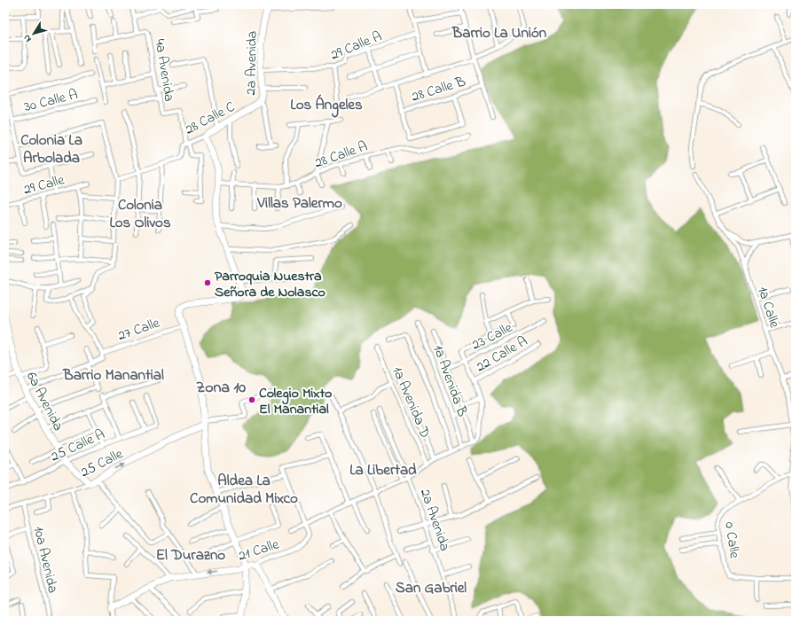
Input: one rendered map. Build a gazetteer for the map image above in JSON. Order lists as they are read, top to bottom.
{
  "streets": {
    "street": [
      "29 Calle A",
      "2a Avenida",
      "4a Avenida",
      "28 Calle B",
      "30 Calle A",
      "28 Calle C",
      "28 Calle A",
      "29 Calle",
      "1a Calle",
      "27 Calle",
      "23 Calle",
      "22 Calle A",
      "1a Avenida B",
      "6a Avenida",
      "1a Avenida D",
      "25 Calle A",
      "25 Calle",
      "0 Calle",
      "21 Calle",
      "10a Avenida"
    ]
  },
  "crossings": [
    ["29 Calle A", "2a Avenida"],
    ["2a Avenida", "28 Calle C"],
    ["4a Avenida", "28 Calle C"],
    ["6a Avenida", "25 Calle A"],
    ["6a Avenida", "25 Calle"],
    ["25 Calle", "10a Avenida"]
  ],
  "one_way": ["25 Calle"],
  "districts": [
    "Barrio La Unión",
    "Los Ángeles",
    "Colonia La Arbolada",
    "Villas Palermo",
    "Colonia Los Olivos",
    "Barrio Manantial",
    "Zona 10",
    "La Libertad",
    "Aldea La Comunidad Mixco",
    "El Durazno",
    "San Gabriel"
  ],
  "places": ["Parroquia Nuestra Señora de Nolasco", "Colegio Mixto El Manantial"],
  "north": "bottom left"
}
